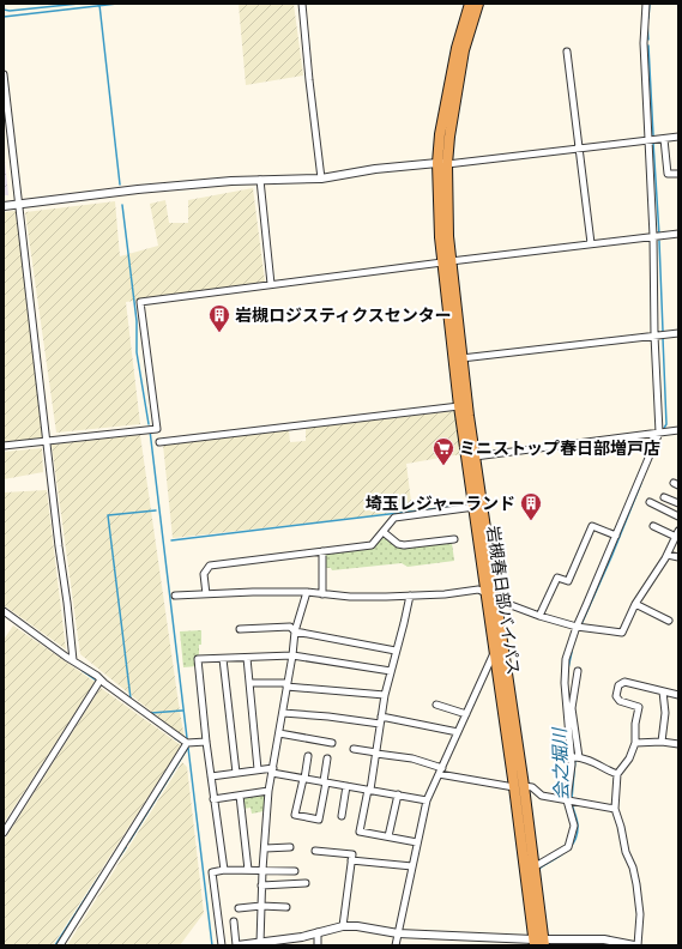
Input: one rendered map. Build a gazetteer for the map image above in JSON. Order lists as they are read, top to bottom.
{
  "streets": {
    "highway": ["岩槻春日部バイパス"]
  },
  "water": ["会之堀川"],
  "places": {
    "building": ["岩槻ロジスティクスセンター", "埼玉レジャーランド"],
    "supermarket": ["ミニストップ春日部増戸店"]
  }
}
